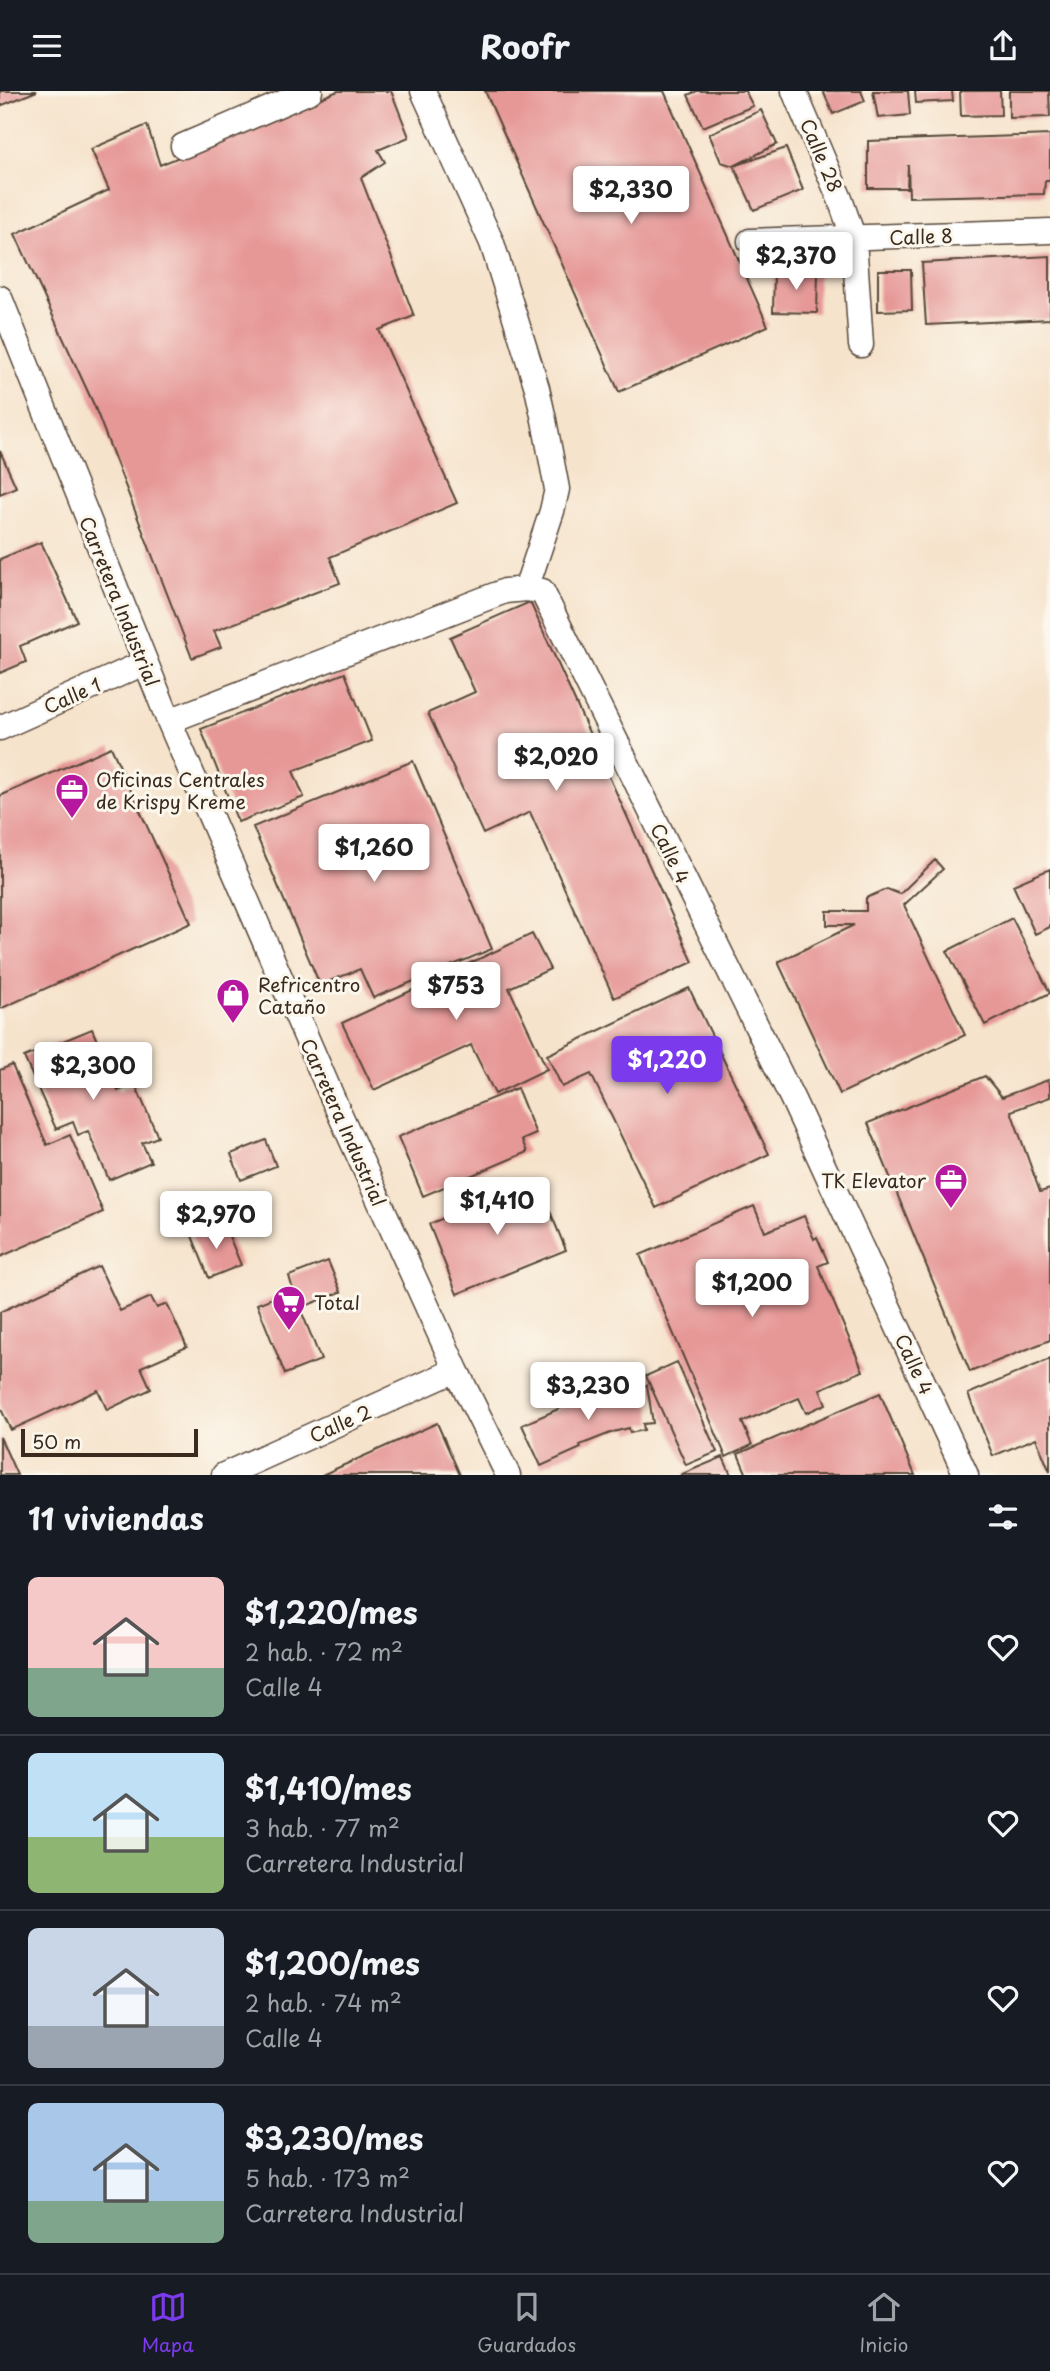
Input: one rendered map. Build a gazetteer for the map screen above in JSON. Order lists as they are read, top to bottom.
{
  "streets": {
    "street": [
      "Calle 28",
      "Calle 8",
      "Carretera Industrial",
      "Calle 1",
      "Calle 4",
      "Calle 2"
    ]
  },
  "crossings": [
    ["Calle 28", "Calle 8"],
    ["Carretera Industrial", "Calle 1"],
    ["Carretera Industrial", "Calle 2"]
  ],
  "places": {
    "office": ["Oficinas Centrales de Krispy Kreme", "TK Elevator"],
    "shop": ["Refricentro Cataño"],
    "supermarket": ["Total"]
  },
  "scale_bar": "50 m",
  "page": {
    "header": "Roofr",
    "price": [
      "$2,330",
      "$2,370",
      "$2,020",
      "$1,260",
      "$753",
      "$1,220",
      "$2,300",
      "$1,410",
      "$2,970",
      "$1,200",
      "$3,230"
    ],
    "scale": "50 m",
    "heading": "11 viviendas",
    "list": [
      {
        "name": "$1,220/mes",
        "note": "2 hab. · 72 m² · Calle 4"
      },
      {
        "name": "$1,410/mes",
        "note": "3 hab. · 77 m² · Carretera Industrial"
      },
      {
        "name": "$1,200/mes",
        "note": "2 hab. · 74 m² · Calle 4"
      },
      {
        "name": "$3,230/mes",
        "note": "5 hab. · 173 m² · Carretera Industrial"
      }
    ],
    "tabs": ["Mapa", "Guardados", "Inicio"]
  }
}
